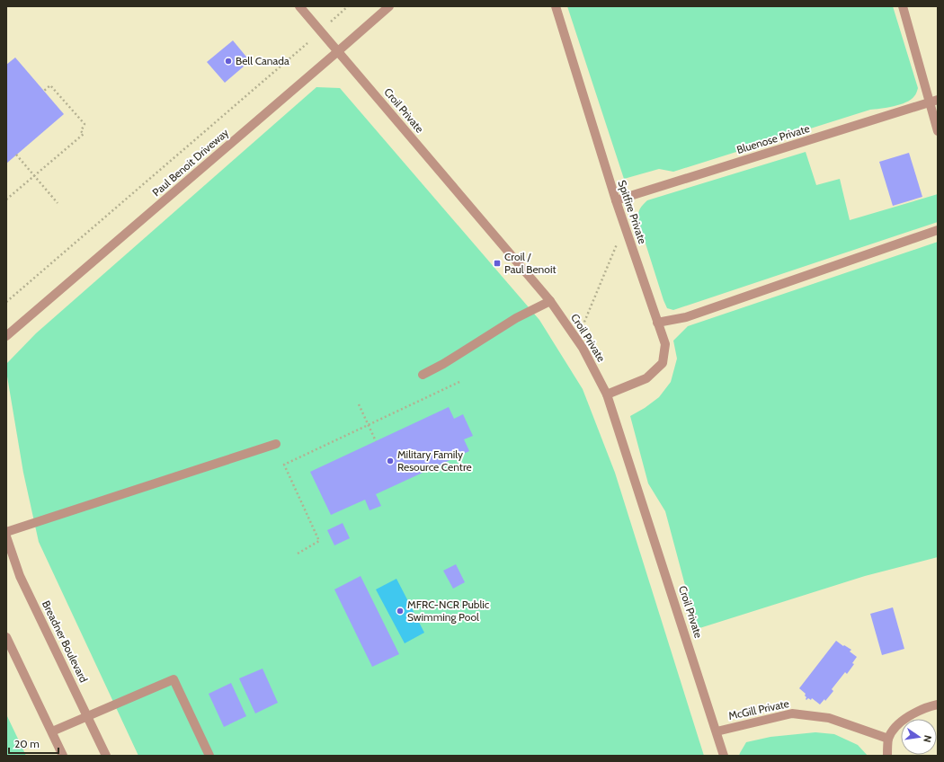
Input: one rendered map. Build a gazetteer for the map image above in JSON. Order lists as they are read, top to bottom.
{
  "streets": {
    "street": [
      "Croil Private",
      "Bluenose Private",
      "Paul Benoit Driveway",
      "Spitfire Private",
      "Breadner Boulevard",
      "McGill Private"
    ]
  },
  "crossings": [
    ["Croil Private", "Paul Benoit Driveway"],
    ["Croil Private", "Spitfire Private"],
    ["Croil Private", "McGill Private"],
    ["Bluenose Private", "Spitfire Private"]
  ],
  "places": {
    "other": ["Bell Canada", "Military Family Resource Centre", "MFRC-NCR Public Swimming Pool"],
    "transit": ["Croil / Paul Benoit"]
  },
  "scale_bar": "20 m",
  "north": "right"
}
